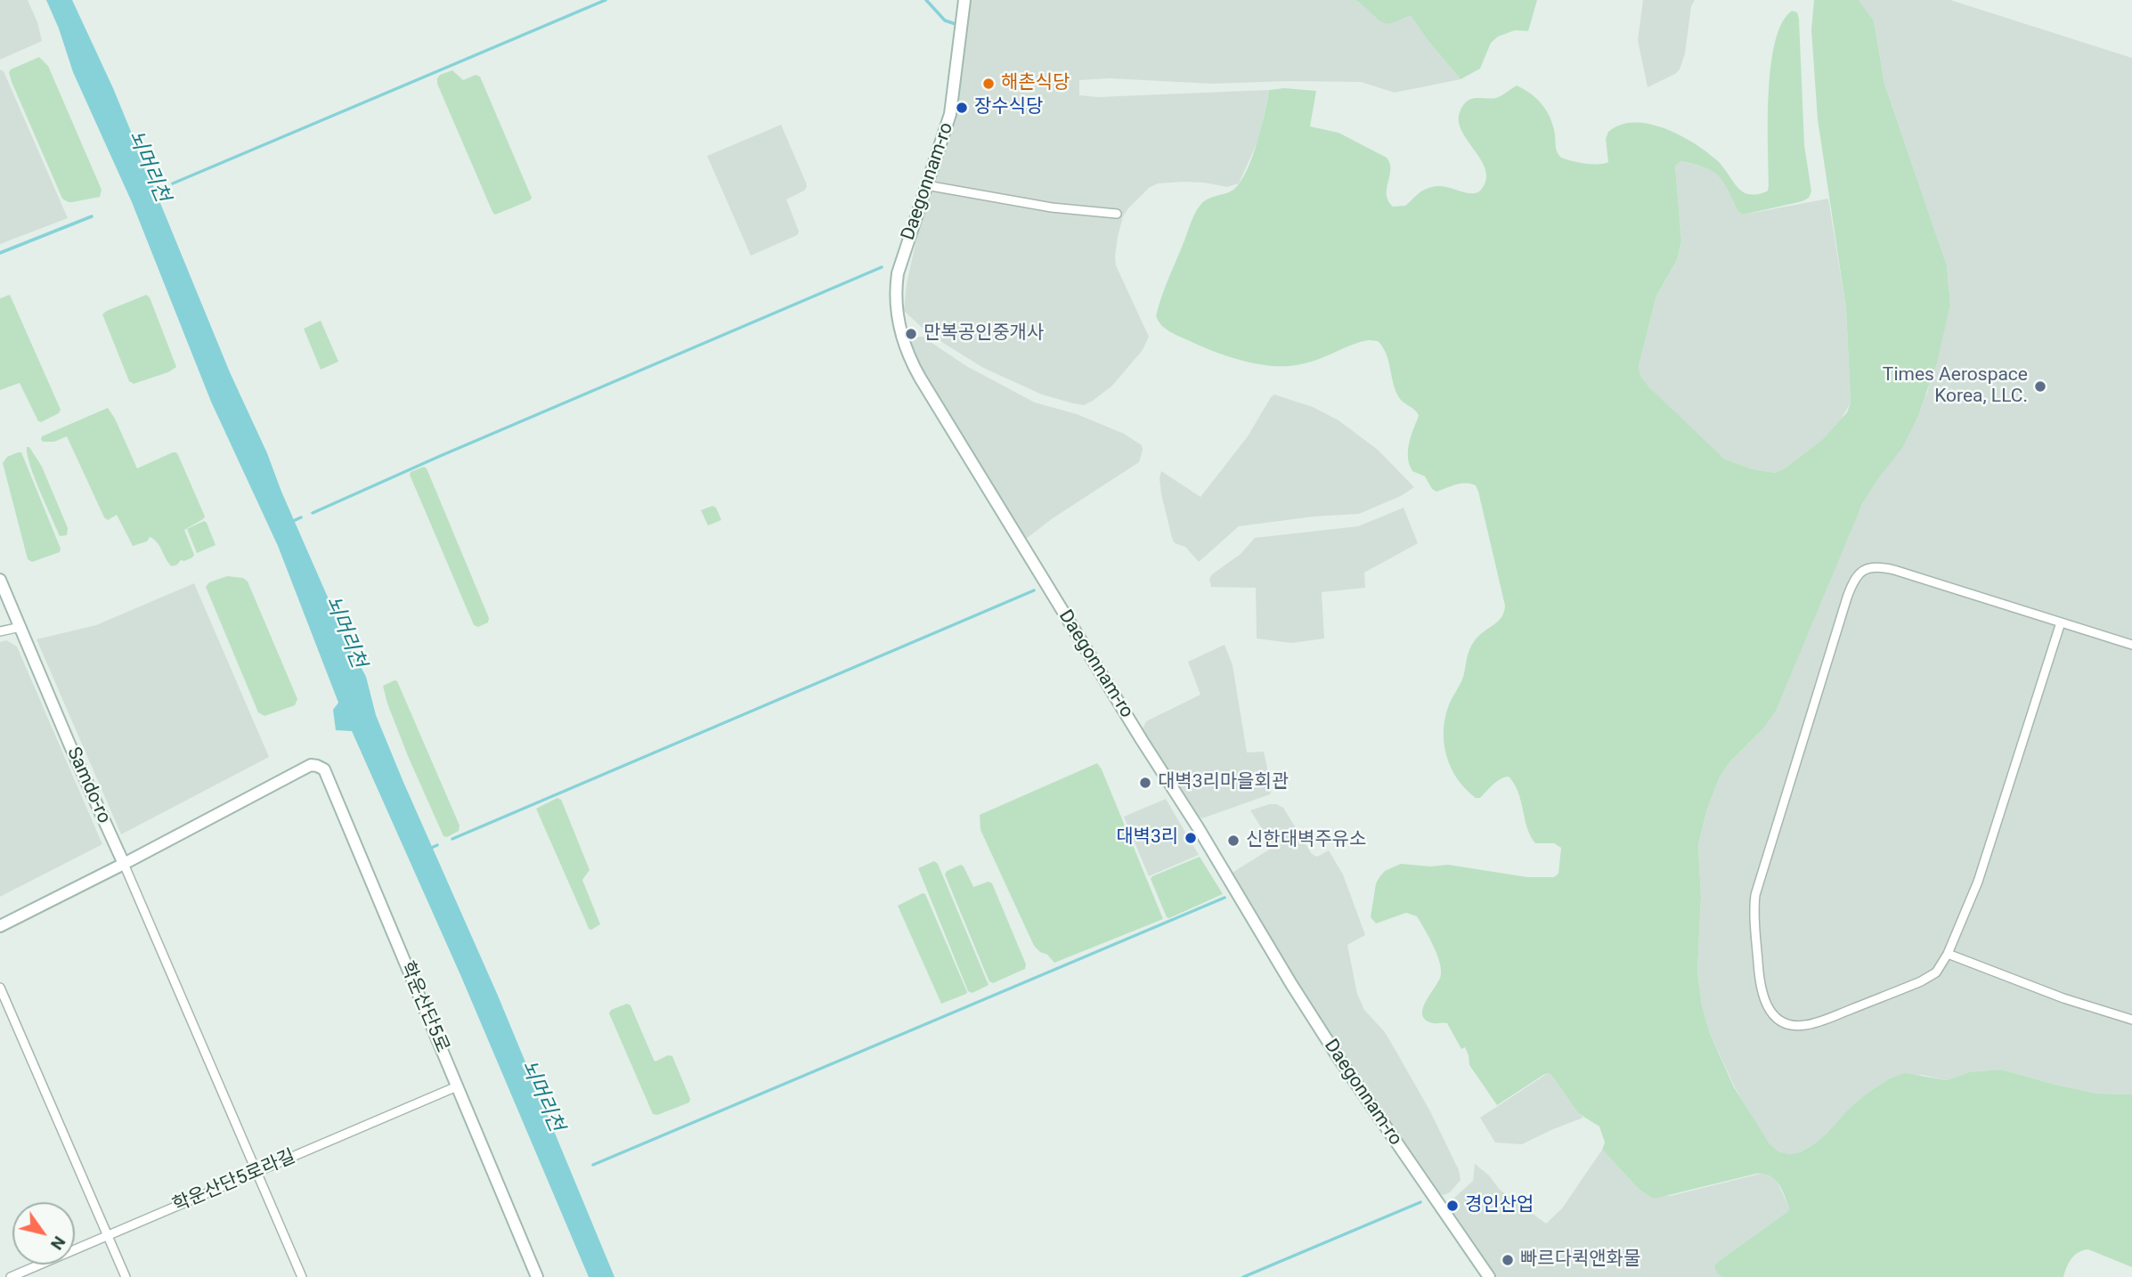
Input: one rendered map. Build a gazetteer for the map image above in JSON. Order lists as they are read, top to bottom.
{
  "streets": {
    "street": [
      "Daegonnam-ro",
      "Samdo-ro",
      "학운산단5로",
      "학운산단5로라길"
    ]
  },
  "crossings": [
    ["Samdo-ro", "학운산단5로"],
    ["학운산단5로", "학운산단5로라길"]
  ],
  "water": ["뇌머리천"],
  "places": [
    "해촌식당",
    "장수식당",
    "만복공인중개사",
    "Times Aerospace Korea, LLC.",
    "대벽3리마을회관",
    "대벽3리",
    "신한대벽주유소",
    "경인산업",
    "빠르다퀵앤화물"
  ],
  "north": "bottom right"
}
